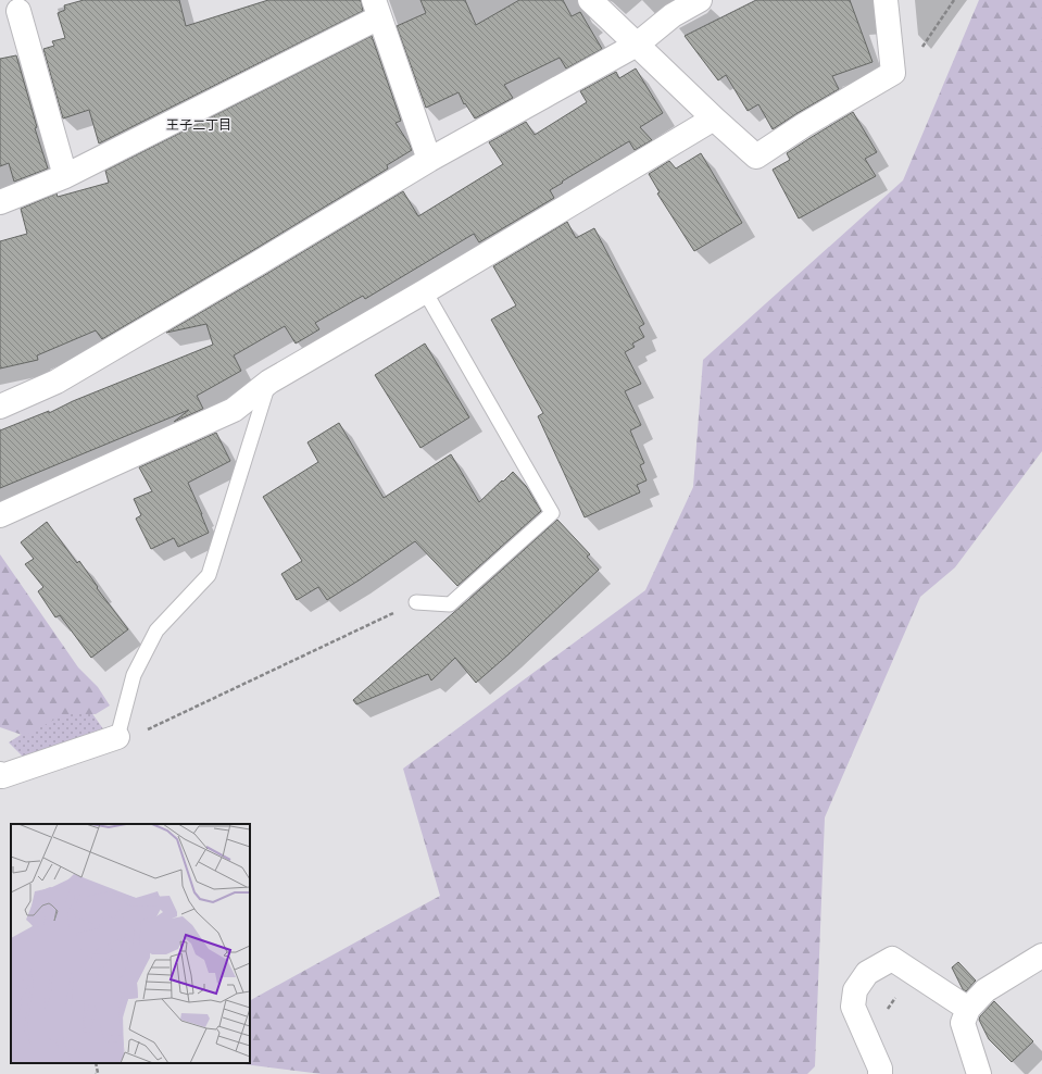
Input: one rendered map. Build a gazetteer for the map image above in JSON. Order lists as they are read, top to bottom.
{
  "districts": ["王子二丁目"]
}
